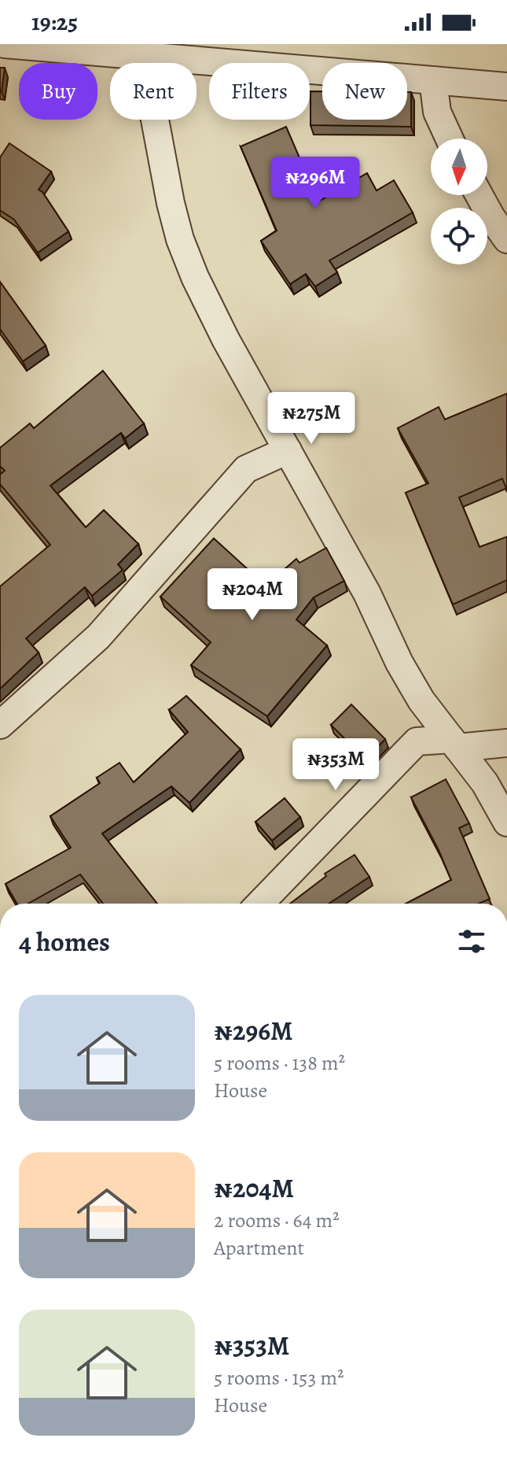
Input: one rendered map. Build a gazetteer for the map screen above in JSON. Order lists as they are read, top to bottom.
{
  "north": "bottom",
  "page": {
    "status": "19:25",
    "chip": [
      "Buy",
      "Rent",
      "Filters",
      "New"
    ],
    "price": [
      "₦296M",
      "₦275M",
      "₦204M",
      "₦353M"
    ],
    "heading": "4 homes",
    "list": [
      {
        "name": "₦296M",
        "note": "5 rooms · 138 m² · House"
      },
      {
        "name": "₦204M",
        "note": "2 rooms · 64 m² · Apartment"
      },
      {
        "name": "₦353M",
        "note": "5 rooms · 153 m² · House"
      }
    ]
  }
}
